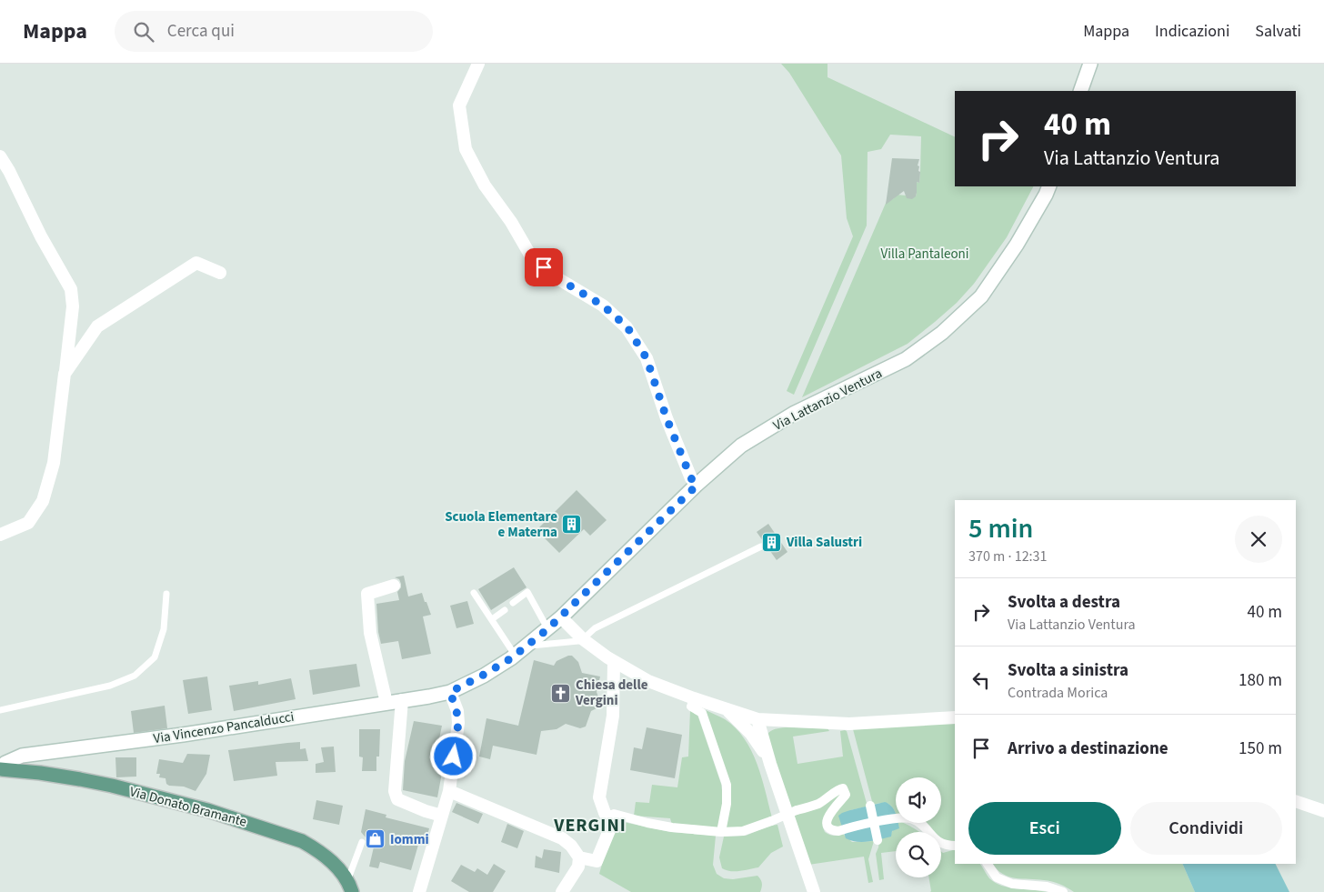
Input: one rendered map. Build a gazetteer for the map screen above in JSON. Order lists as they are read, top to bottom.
{
  "streets": {
    "main road": ["Via Lattanzio Ventura", "Via Vincenzo Pancalducci", "Via Donato Bramante"]
  },
  "crossings": [
    ["Via Lattanzio Ventura", "Via Vincenzo Pancalducci"],
    ["Via Vincenzo Pancalducci", "Via Donato Bramante"]
  ],
  "districts": ["VERGINI"],
  "parks": ["Villa Pantaleoni"],
  "places": {
    "building": ["Scuola Elementare e Materna", "Villa Salustri"],
    "church": ["Chiesa delle Vergini"],
    "shop": ["Iommi"]
  },
  "page": {
    "header": "Mappa",
    "search": "Cerca qui",
    "nav": ["Mappa", "Indicazioni", "Salvati"],
    "turn": ["40 m", "Via Lattanzio Ventura"],
    "heading": ["5 min", "370 m · 12:31"],
    "list": [
      {
        "name": "Svolta a destra",
        "note": "Via Lattanzio Ventura",
        "value": "40 m"
      },
      {
        "name": "Svolta a sinistra",
        "note": "Contrada Morica",
        "value": "180 m"
      },
      {
        "name": "Arrivo a destinazione",
        "value": "150 m"
      }
    ],
    "buttons": ["Esci", "Condividi"]
  }
}
